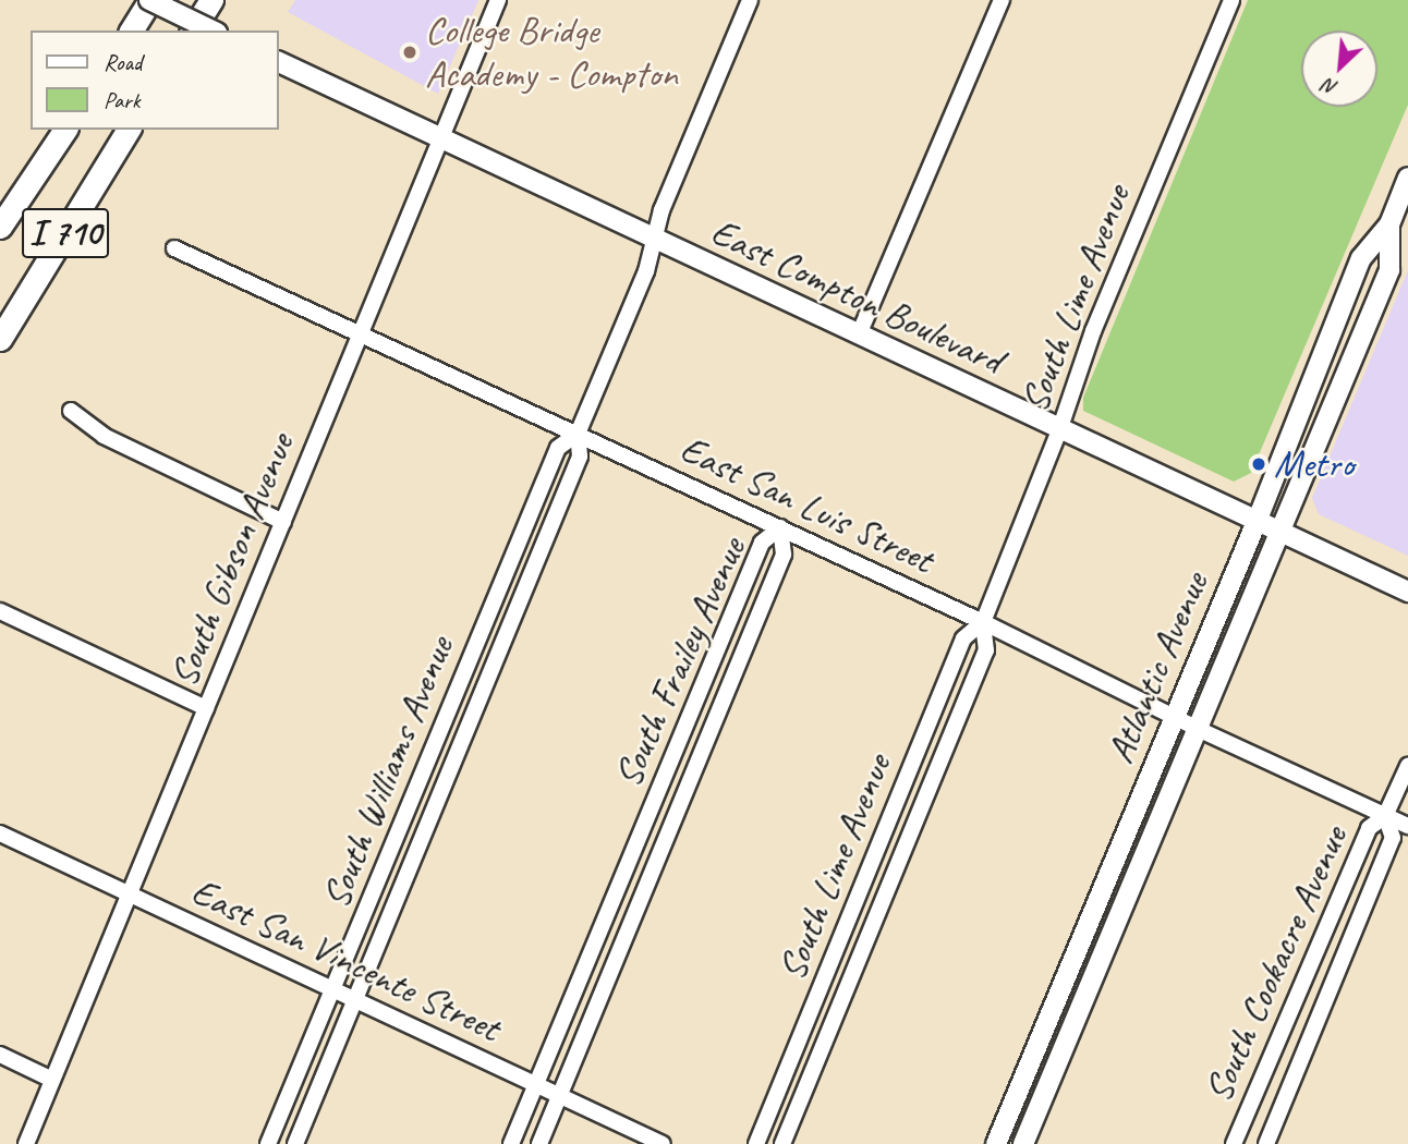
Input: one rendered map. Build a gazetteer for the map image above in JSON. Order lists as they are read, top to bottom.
{
  "streets": {
    "highway": ["I 710"],
    "main road": ["East Compton Boulevard", "Atlantic Avenue"],
    "street": [
      "South Lime Avenue",
      "East San Luis Street",
      "South Gibson Avenue",
      "South Frailey Avenue",
      "South Williams Avenue",
      "East San Vincente Street",
      "South Cookacre Avenue"
    ]
  },
  "crossings": [
    ["East Compton Boulevard", "South Lime Avenue"],
    ["East Compton Boulevard", "South Gibson Avenue"],
    ["East Compton Boulevard", "Atlantic Avenue"],
    ["East Compton Boulevard", "South Williams Avenue"],
    ["South Lime Avenue", "East San Luis Street"],
    ["East San Luis Street", "South Gibson Avenue"],
    ["East San Luis Street", "South Frailey Avenue"],
    ["East San Luis Street", "Atlantic Avenue"],
    ["East San Luis Street", "South Williams Avenue"],
    ["East San Luis Street", "South Cookacre Avenue"],
    ["South Gibson Avenue", "East San Vincente Street"],
    ["South Frailey Avenue", "East San Vincente Street"],
    ["South Williams Avenue", "East San Vincente Street"]
  ],
  "places": ["College Bridge Academy - Compton", "Metro"],
  "legend": ["Road", "Park"],
  "north": "bottom left"
}
